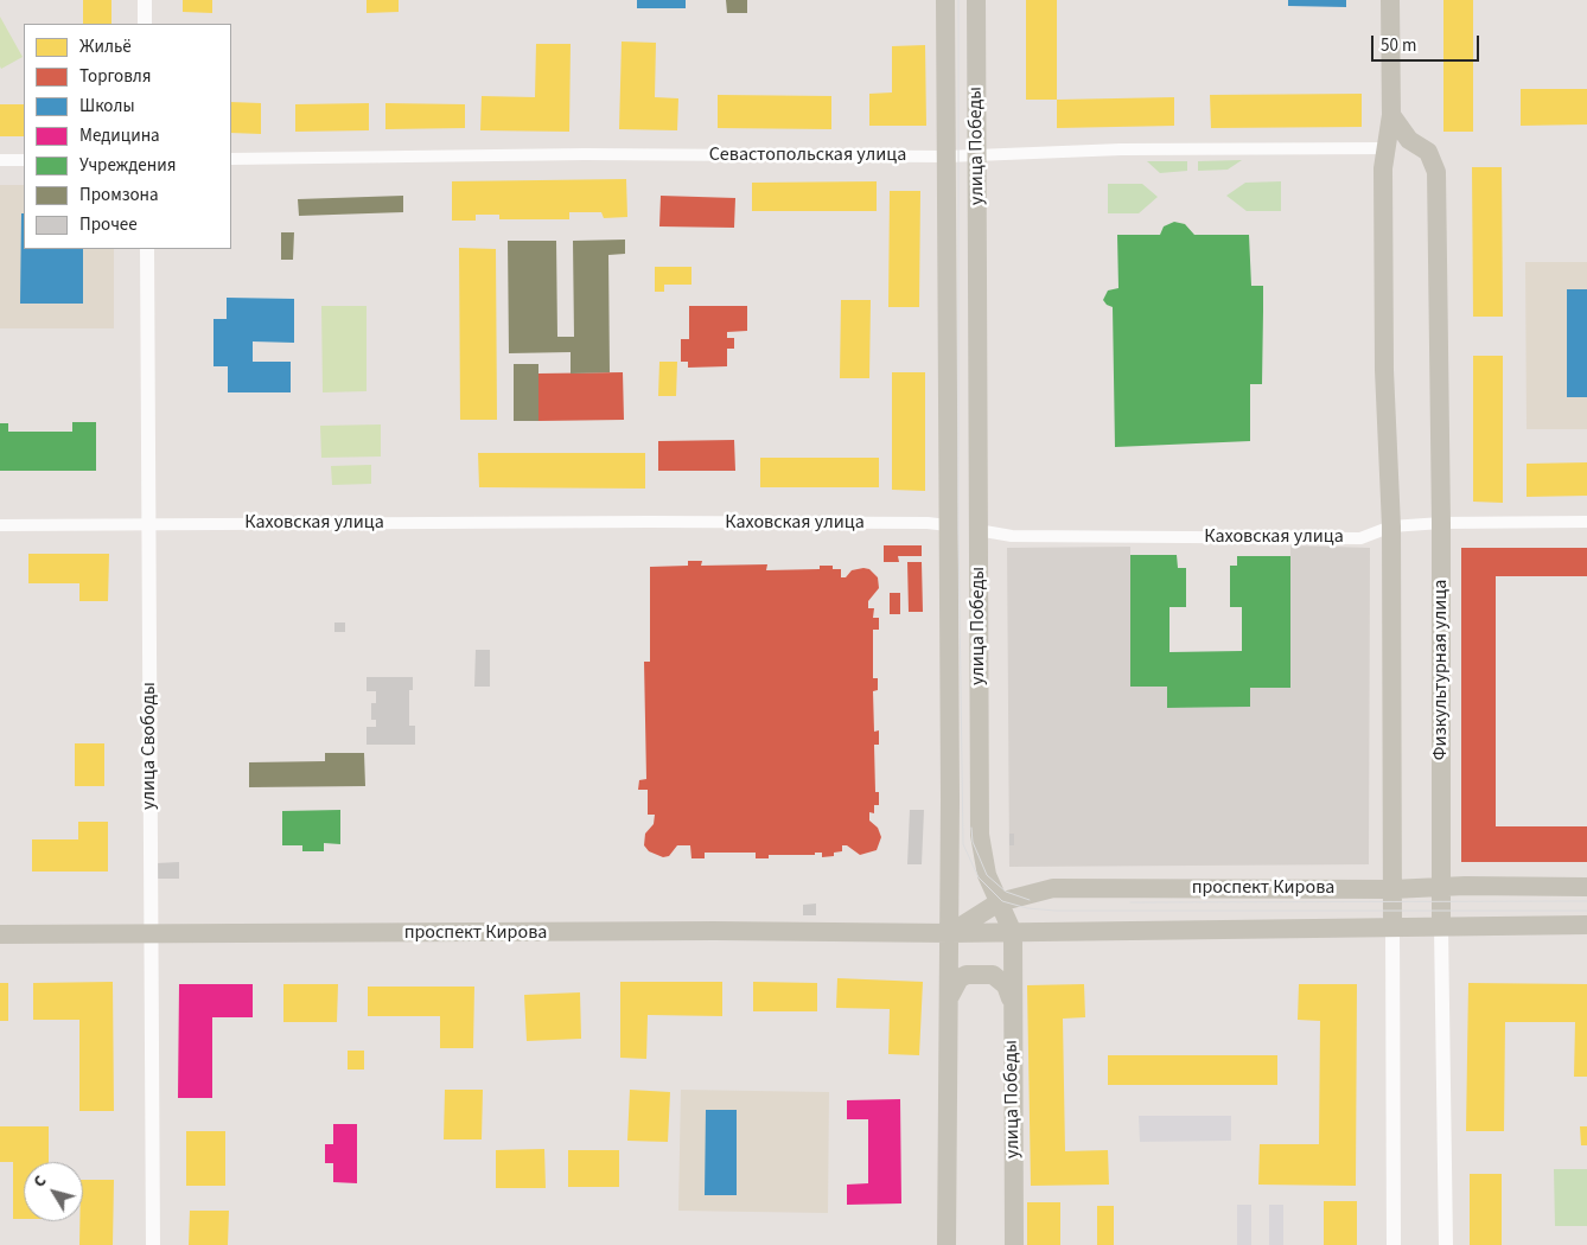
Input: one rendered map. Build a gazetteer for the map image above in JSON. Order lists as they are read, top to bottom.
{
  "streets": {
    "main road": [
      "улица Победы",
      "Каховская улица",
      "Физкультурная улица",
      "проспект Кирова"
    ],
    "street": ["Севастопольская улица", "улица Свободы"]
  },
  "crossings": [
    ["улица Победы", "Севастопольская улица"],
    ["улица Победы", "Каховская улица"],
    ["улица Победы", "проспект Кирова"],
    ["Каховская улица", "Физкультурная улица"],
    ["Каховская улица", "улица Свободы"],
    ["Физкультурная улица", "проспект Кирова"],
    ["улица Свободы", "проспект Кирова"]
  ],
  "legend": [
    "Жильё",
    "Торговля",
    "Школы",
    "Медицина",
    "Учреждения",
    "Промзона",
    "Прочее"
  ],
  "scale_bar": "50 m",
  "north": "top left"
}
